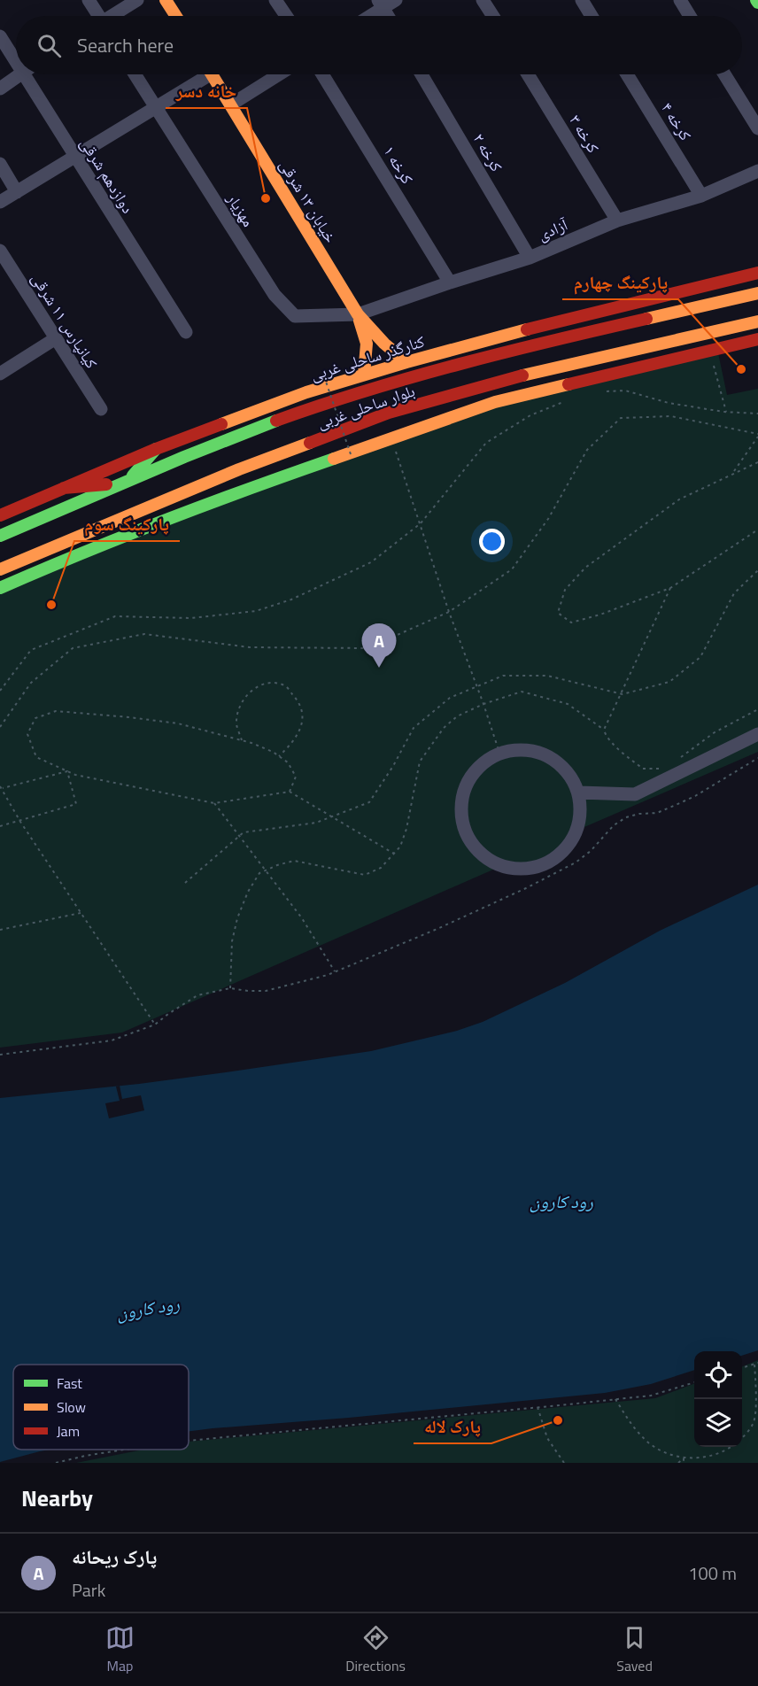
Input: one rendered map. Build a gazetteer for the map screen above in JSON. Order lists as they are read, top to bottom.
{
  "streets": {
    "street": [
      "کرخه ۴",
      "کرخه ۳",
      "کرخه ۲",
      "کرخه ۱",
      "دوازدهم شرقی",
      "خیابان ۱۳ شرقی",
      "مهزیار",
      "آزادی",
      "کیانپارس ۱۱ شرقی",
      "کنارگذر ساحلی غربی",
      "بلوار ساحلی غربی"
    ]
  },
  "crossings": [
    ["کرخه ۴", "آزادی"],
    ["کرخه ۳", "آزادی"],
    ["کرخه ۲", "آزادی"],
    ["کرخه ۱", "آزادی"],
    ["خیابان ۱۳ شرقی", "مهزیار"],
    ["خیابان ۱۳ شرقی", "آزادی"],
    ["خیابان ۱۳ شرقی", "کنارگذر ساحلی غربی"],
    ["مهزیار", "آزادی"]
  ],
  "water": ["رود کارون"],
  "places": [
    "خانه دسر",
    "پارکینگ چهارم",
    "پارکینگ سوم",
    "پارک لاله"
  ],
  "legend": ["Fast", "Slow", "Jam"],
  "page": {
    "search": "Search here",
    "pins": "A",
    "heading": "Nearby",
    "list": [
      {
        "mark": "A",
        "name": "پارک ریحانه",
        "note": "Park",
        "value": "100 m"
      }
    ],
    "nav": ["Map", "Directions", "Saved"]
  }
}
